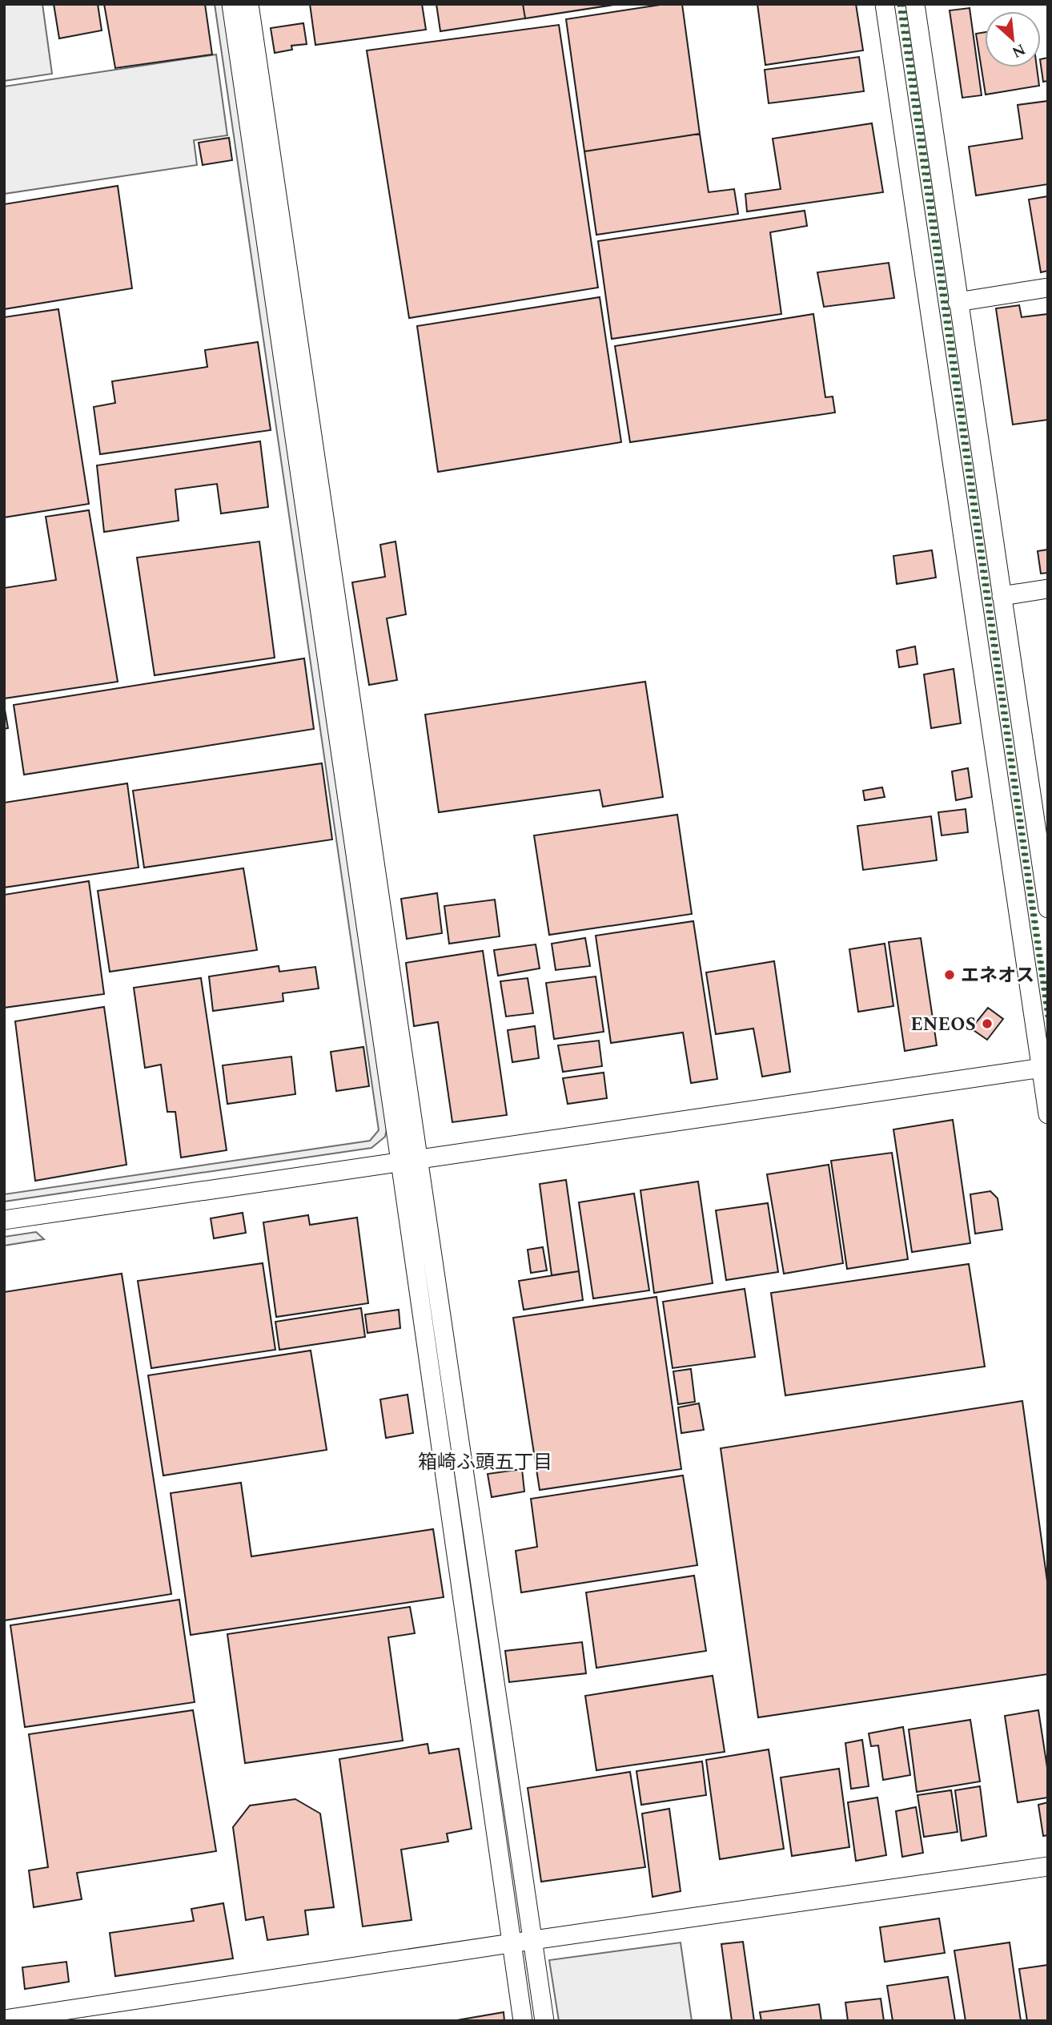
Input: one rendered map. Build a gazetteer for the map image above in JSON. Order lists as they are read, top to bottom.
{
  "districts": ["箱崎ふ頭五丁目"],
  "places": ["エネオス", "ENEOS"],
  "north": "bottom right"
}
